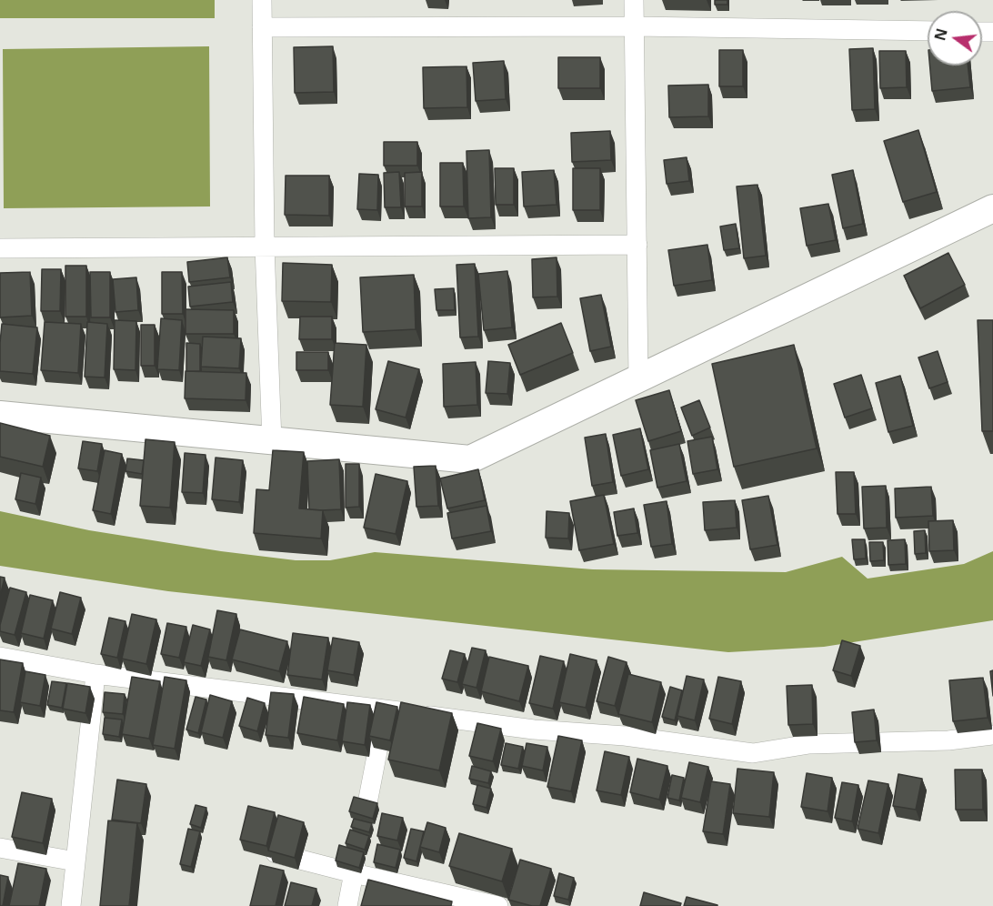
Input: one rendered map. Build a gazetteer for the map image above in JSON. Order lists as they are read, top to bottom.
{
  "north": "left"
}
